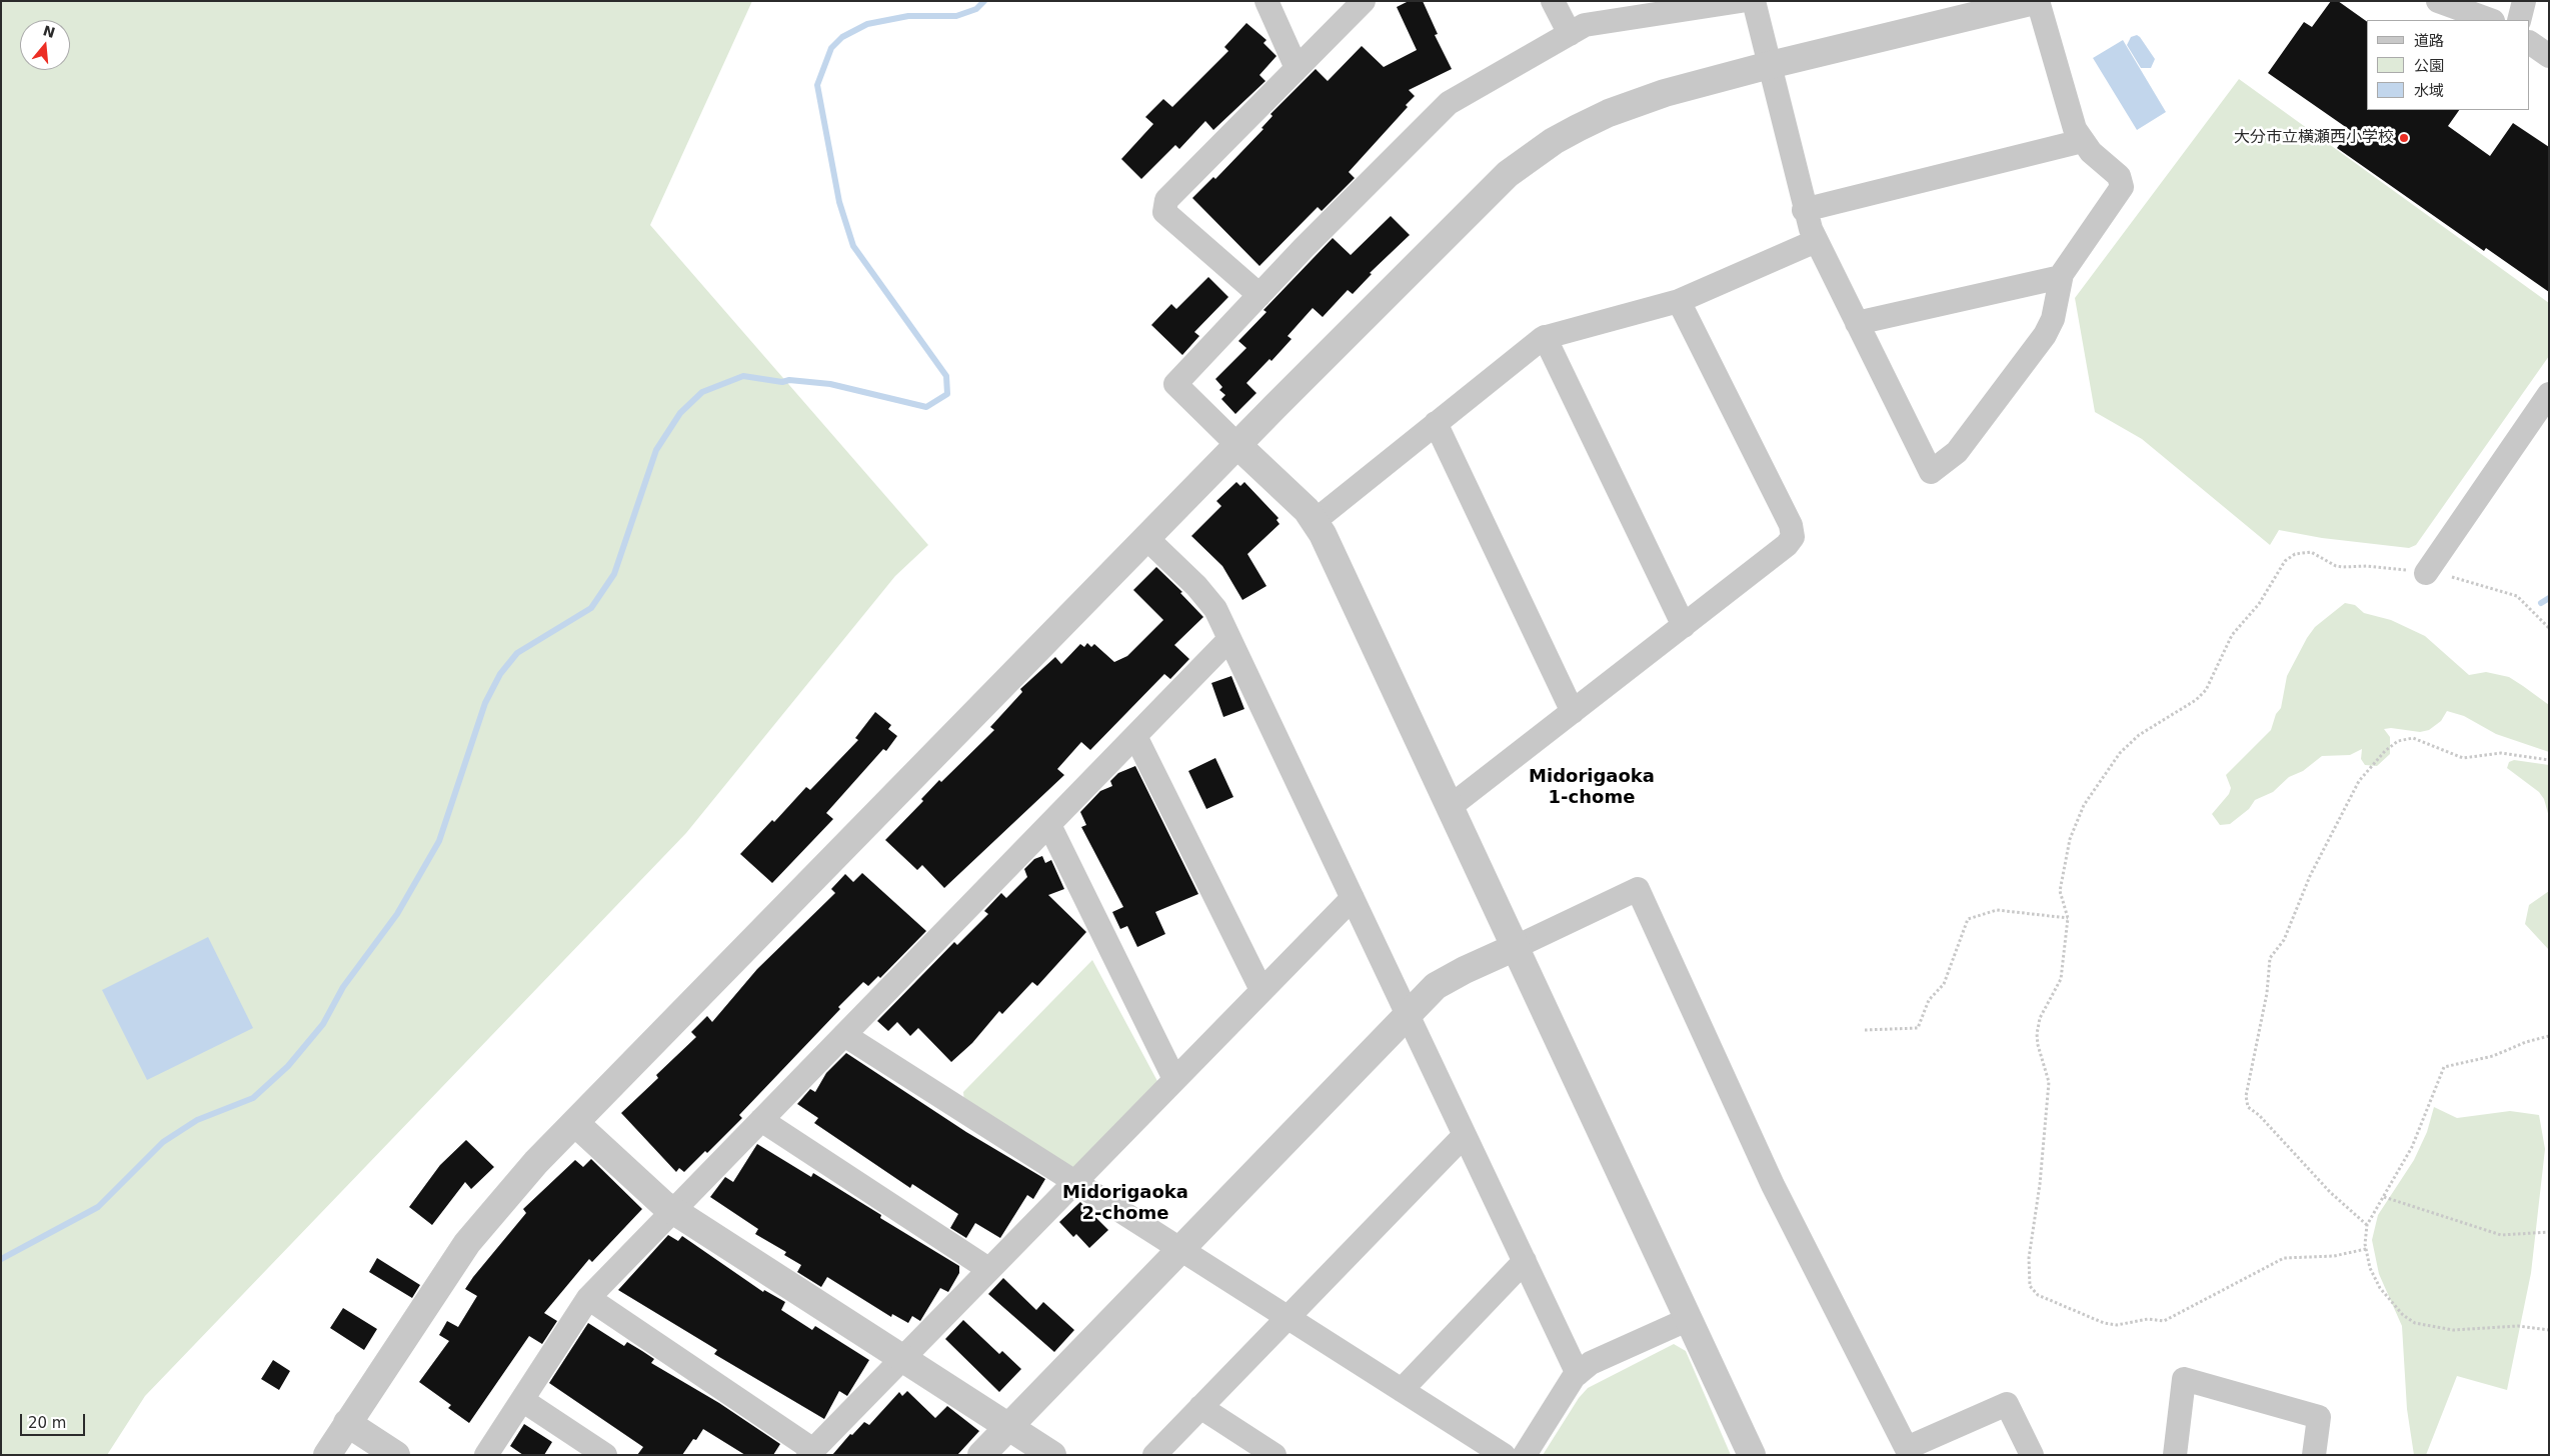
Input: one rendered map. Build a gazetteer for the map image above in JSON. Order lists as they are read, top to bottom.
{
  "districts": ["Midorigaoka 1-chome", "Midorigaoka 2-chome"],
  "places": ["大分市立横瀬西小学校"],
  "legend": ["道路", "公園", "水域"],
  "scale_bar": "20 m",
  "north": "top"
}
